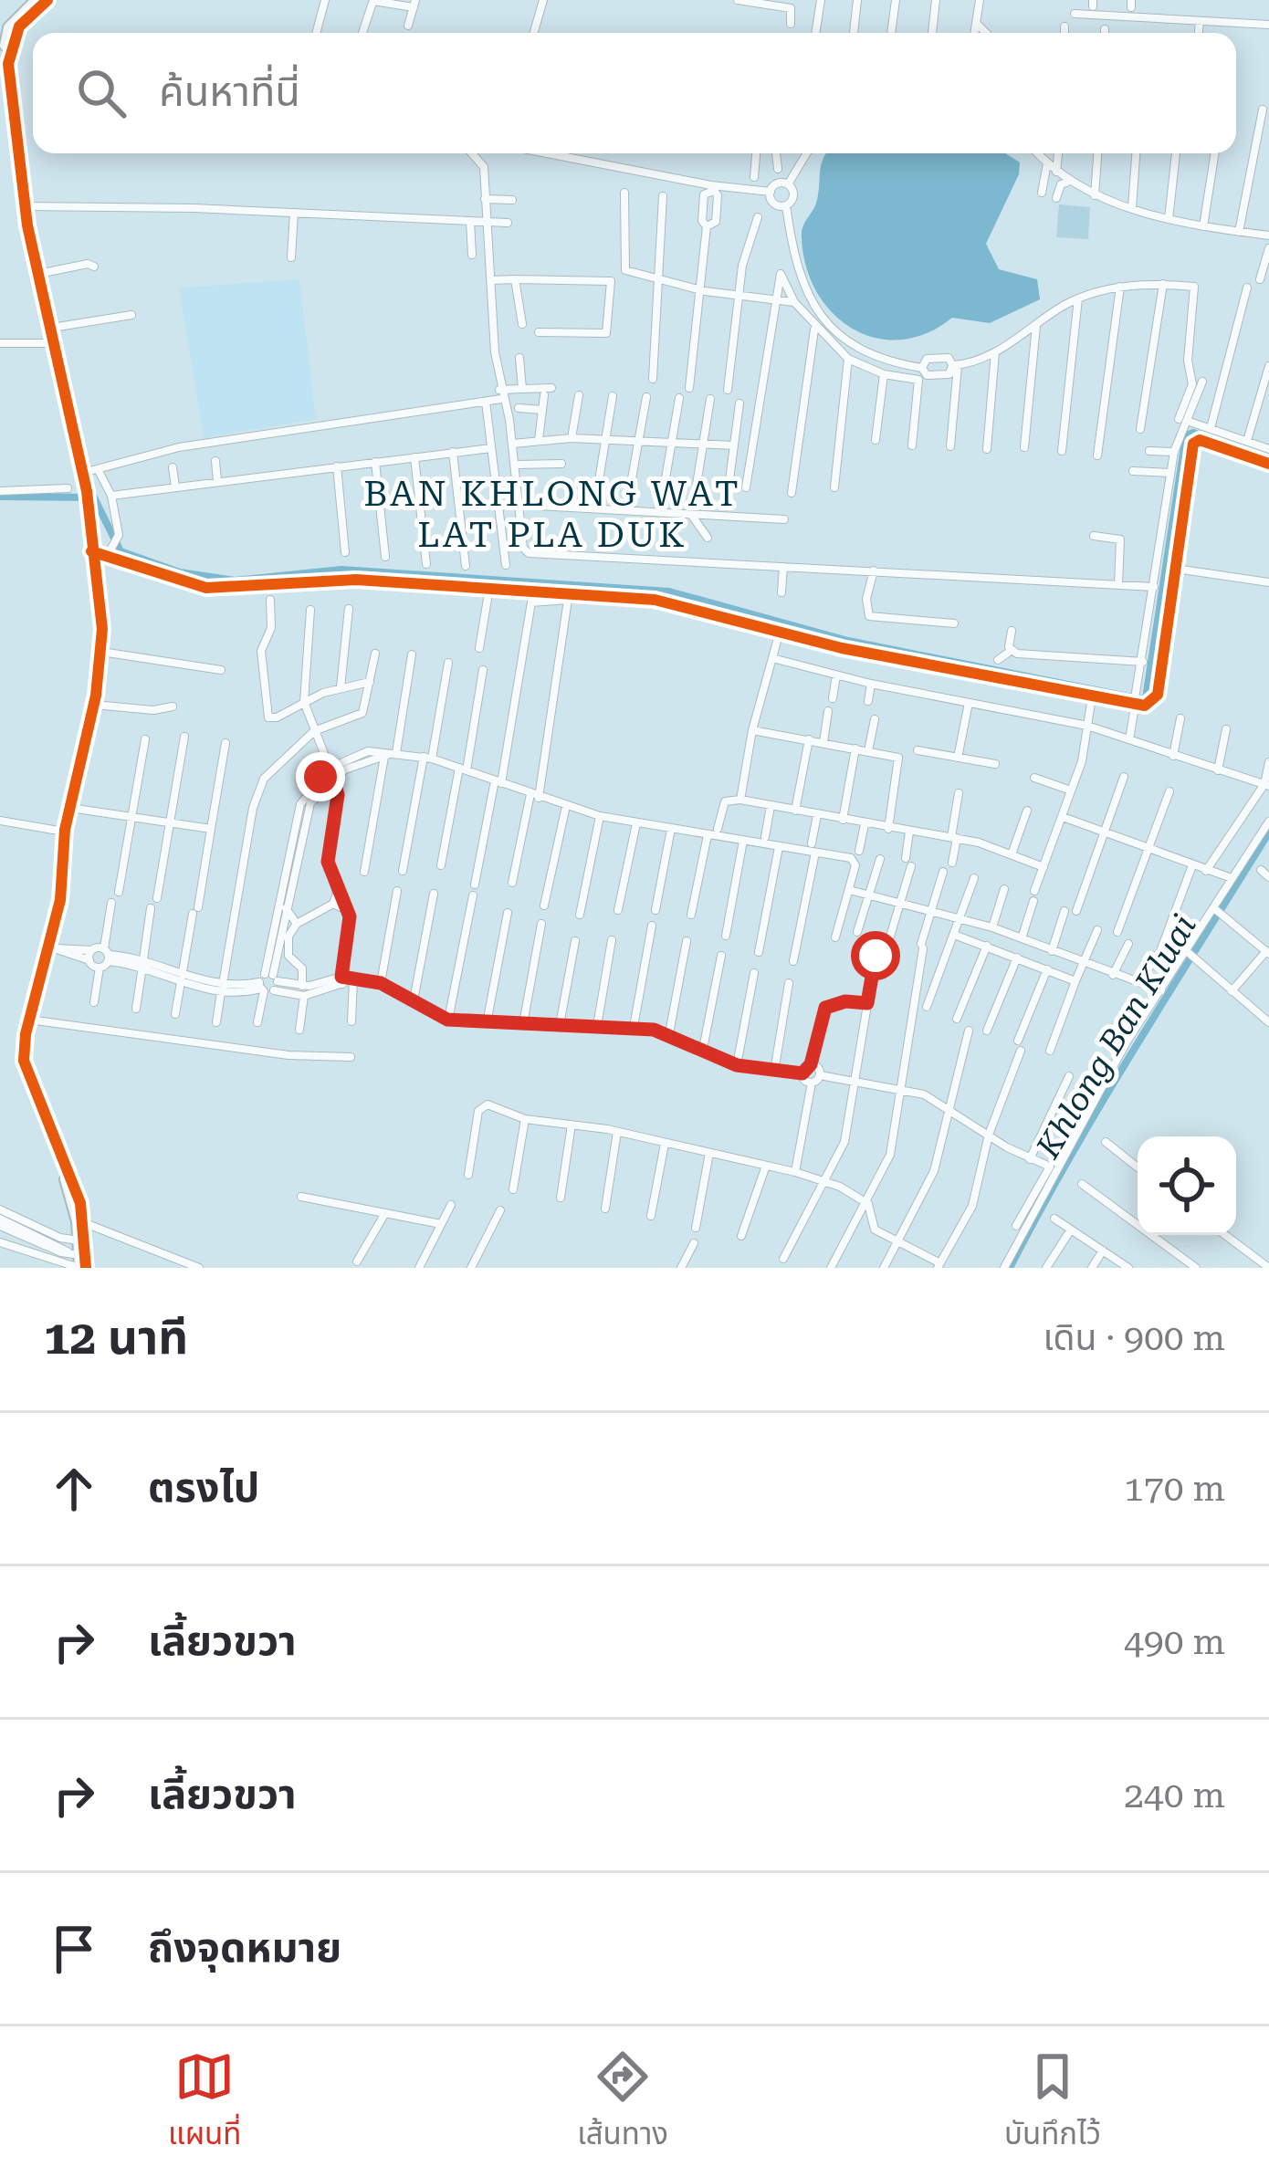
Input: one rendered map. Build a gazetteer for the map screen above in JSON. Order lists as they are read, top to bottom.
{
  "districts": ["BAN KHLONG WAT LAT PLA DUK"],
  "water": ["Khlong Ban Kluai"],
  "page": {
    "search": "ค้นหาที่นี่",
    "heading": ["12 นาที", "เดิน · 900 m"],
    "list": [
      ["ตรงไป", "170 m"],
      ["เลี้ยวขวา", "490 m"],
      ["เลี้ยวขวา", "240 m"],
      "ถึงจุดหมาย"
    ],
    "nav": ["แผนที่", "เส้นทาง", "บันทึกไว้"]
  }
}
